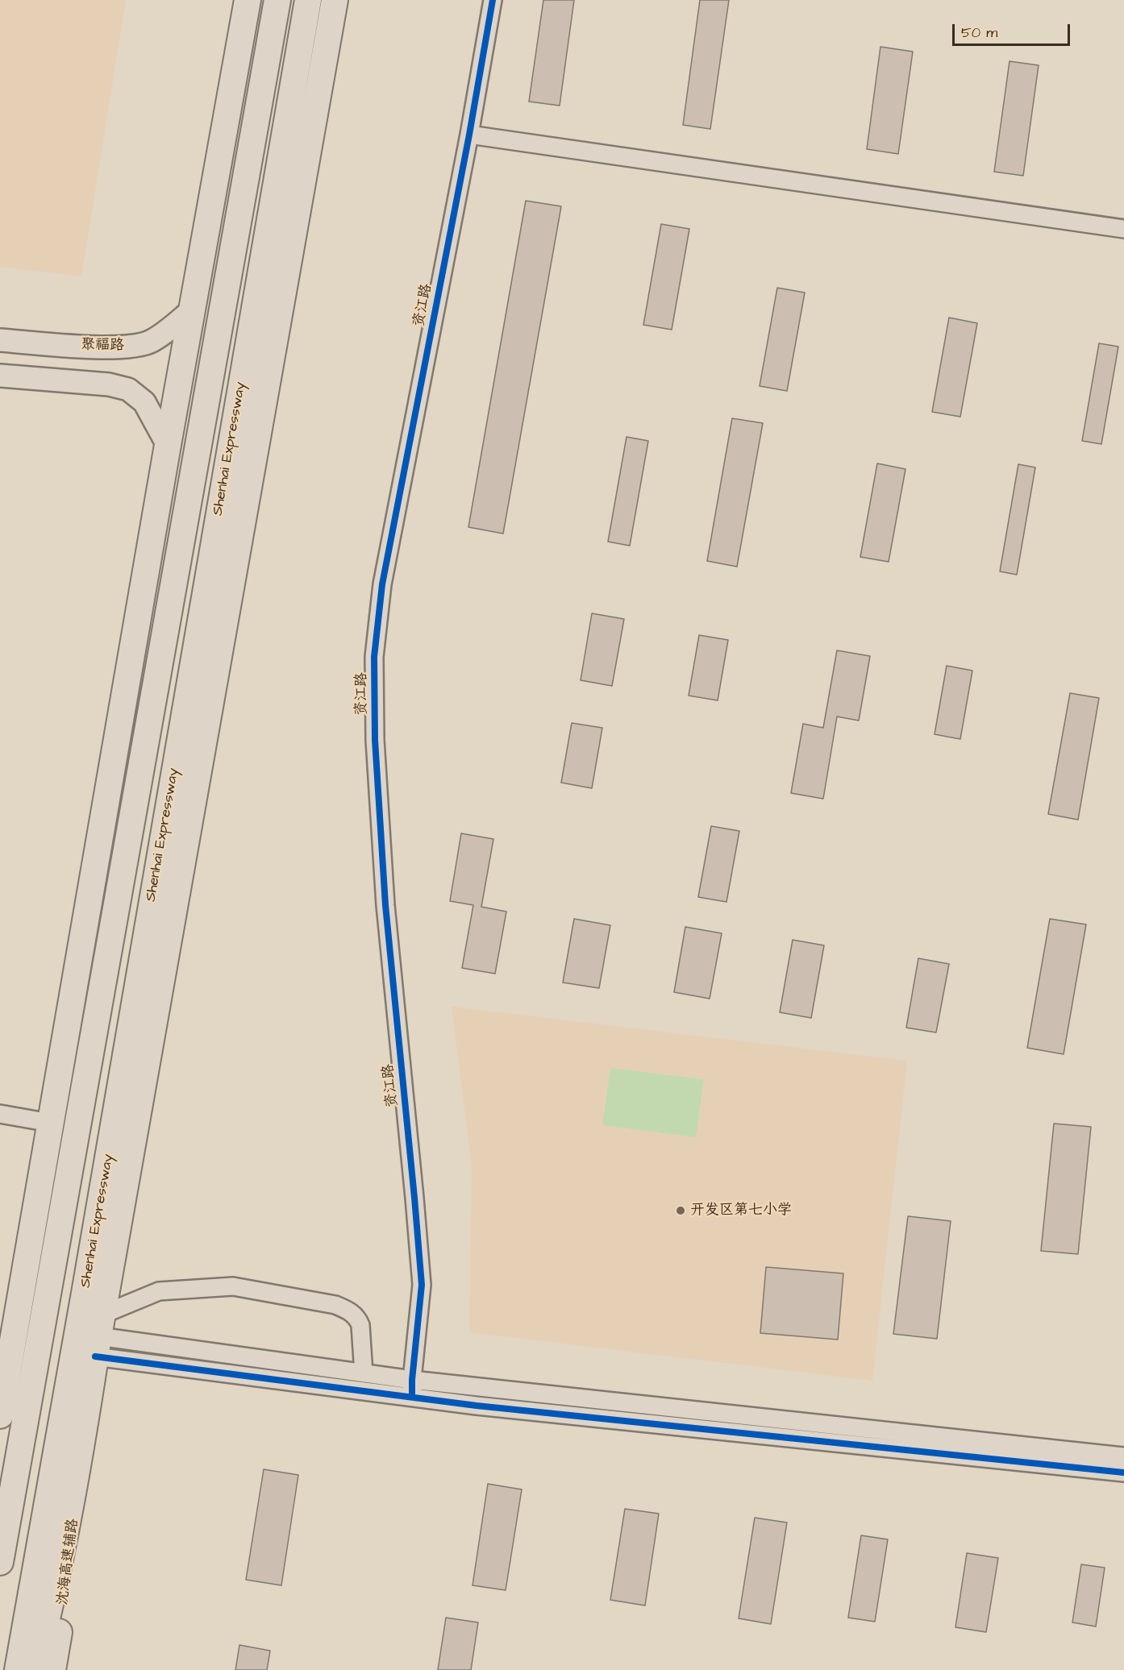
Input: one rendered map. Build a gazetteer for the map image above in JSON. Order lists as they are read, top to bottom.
{
  "streets": {
    "highway": ["Shenhai Expressway", "沈海高速辅路"],
    "main road": ["聚福路"],
    "street": ["资江路"]
  },
  "places": ["开发区第七小学"],
  "scale_bar": "50 m"
}
